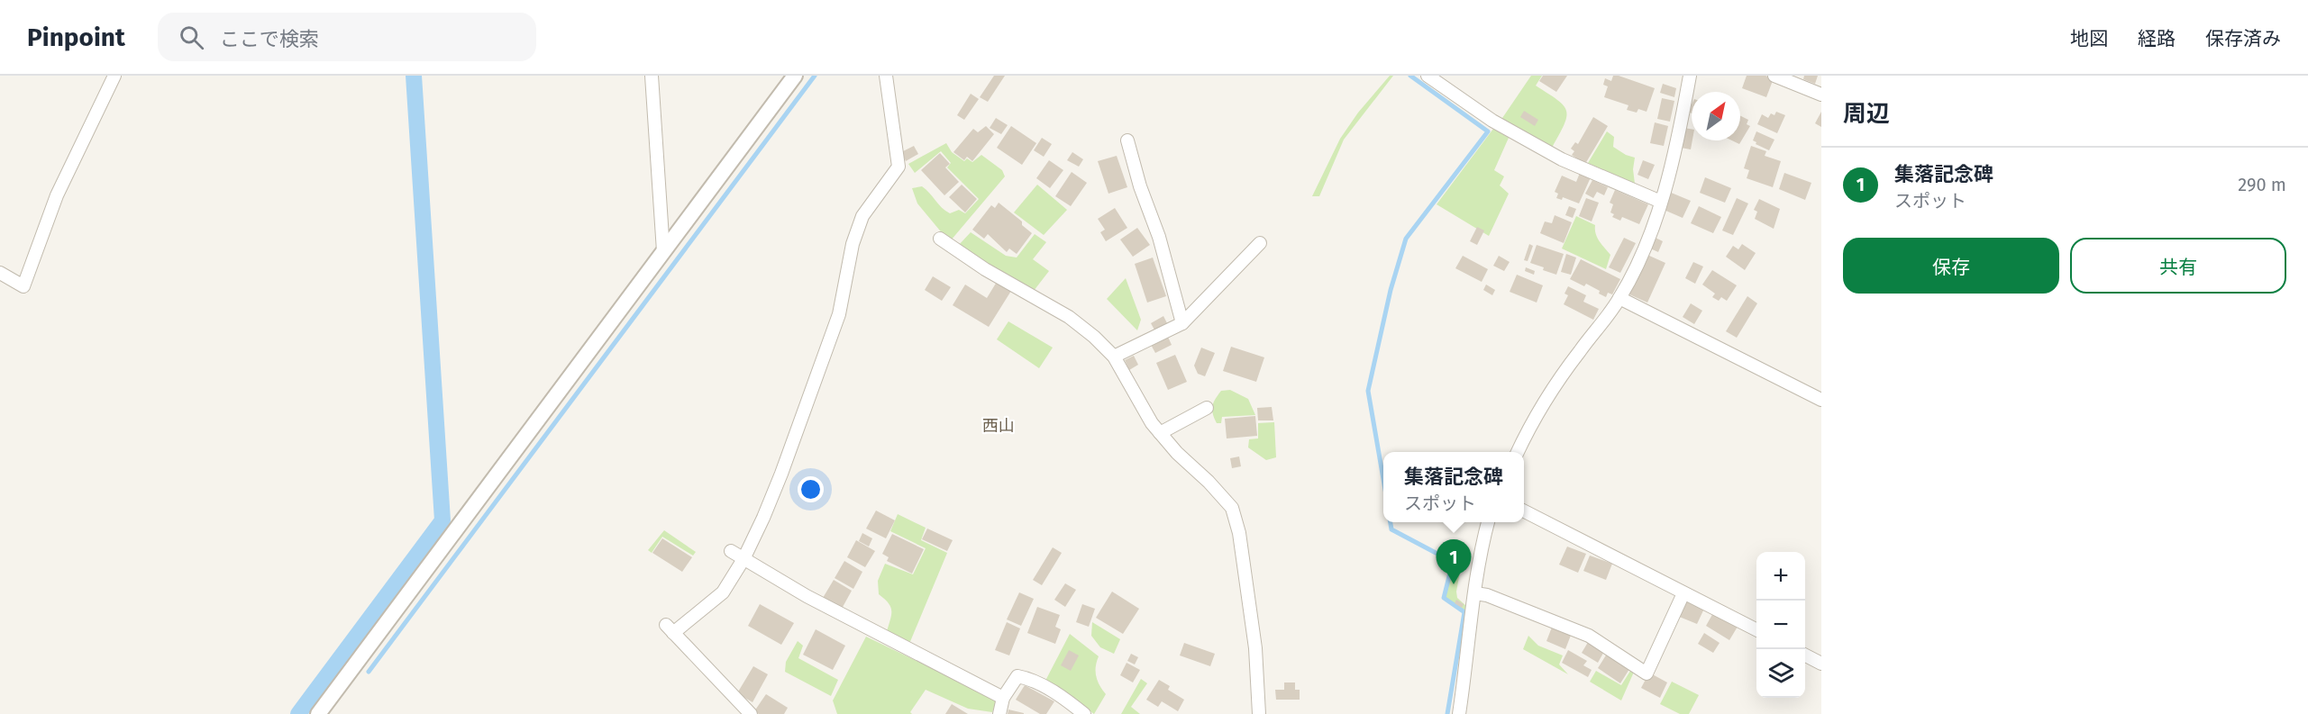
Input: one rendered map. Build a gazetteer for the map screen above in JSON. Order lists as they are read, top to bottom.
{
  "districts": ["西山"],
  "north": "top right",
  "page": {
    "header": "Pinpoint",
    "search": "ここで検索",
    "nav": ["地図", "経路", "保存済み"],
    "heading": "周辺",
    "list": [
      {
        "mark": "1",
        "name": "集落記念碑",
        "note": "スポット",
        "value": "290 m"
      }
    ],
    "buttons": ["保存", "共有"],
    "popup": ["集落記念碑", "スポット"],
    "pins": "1",
    "map_buttons": ["+", "−"]
  }
}
